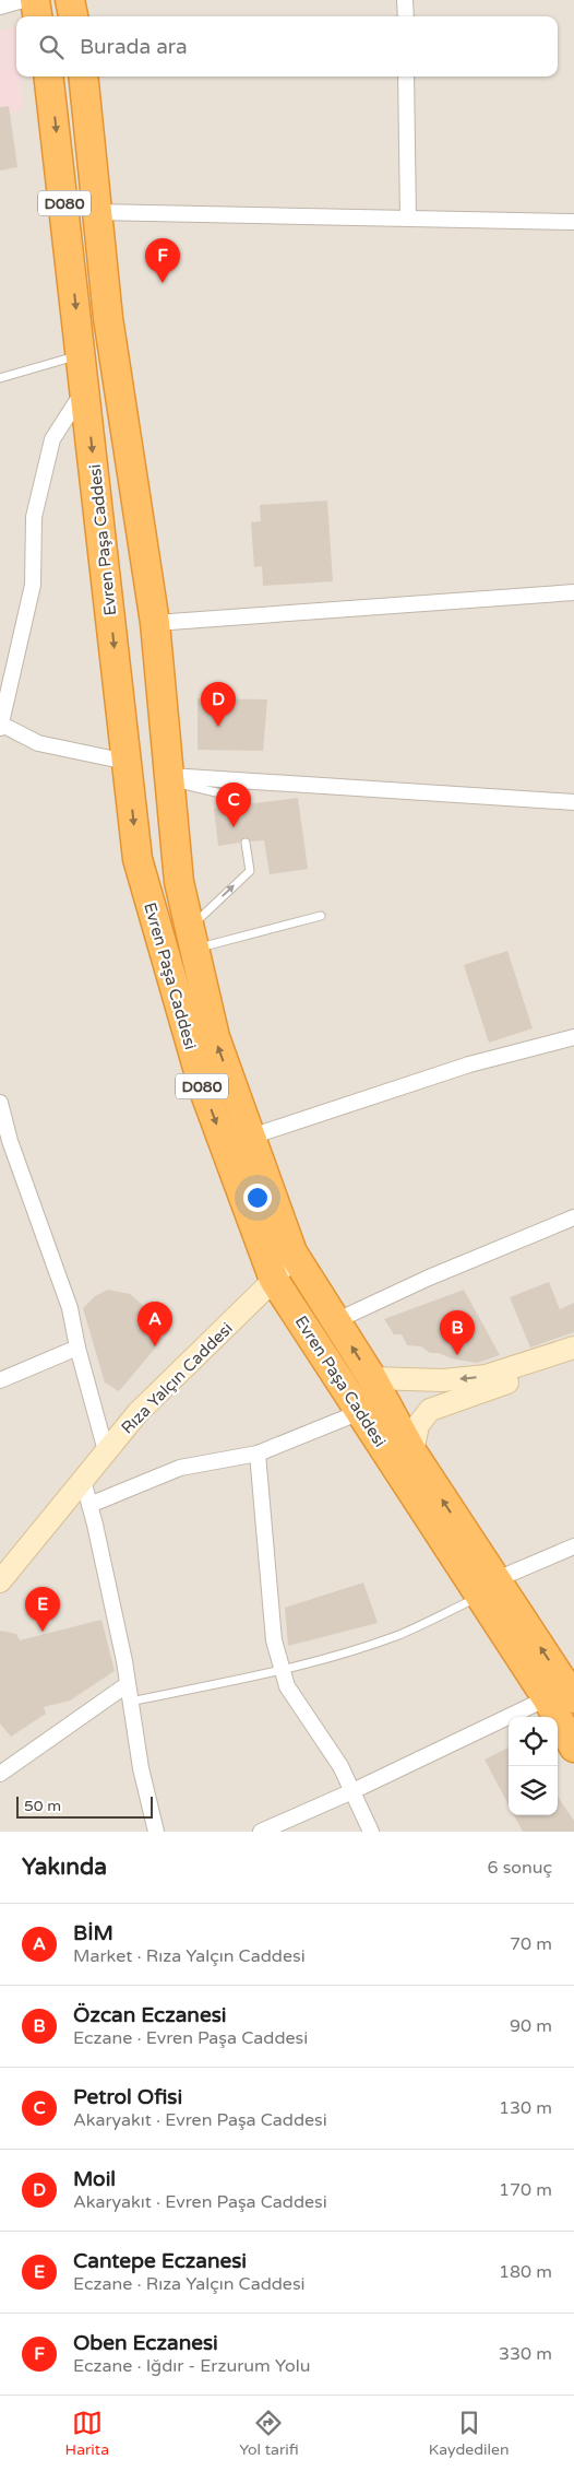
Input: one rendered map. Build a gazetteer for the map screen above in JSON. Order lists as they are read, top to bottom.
{
  "streets": {
    "highway": ["D080", "Evren Paşa Caddesi"],
    "main road": ["Rıza Yalçın Caddesi"]
  },
  "crossings": [
    ["D080", "Evren Paşa Caddesi"],
    ["Evren Paşa Caddesi", "Rıza Yalçın Caddesi"]
  ],
  "scale_bar": "50 m",
  "page": {
    "search": "Burada ara",
    "pins": [
      "F",
      "D",
      "C",
      "A",
      "B",
      "E"
    ],
    "scale": "50 m",
    "heading": ["Yakında", "6 sonuç"],
    "list": [
      {
        "mark": "A",
        "name": "BİM",
        "note": "Market · Rıza Yalçın Caddesi",
        "value": "70 m"
      },
      {
        "mark": "B",
        "name": "Özcan Eczanesi",
        "note": "Eczane · Evren Paşa Caddesi",
        "value": "90 m"
      },
      {
        "mark": "C",
        "name": "Petrol Ofisi",
        "note": "Akaryakıt · Evren Paşa Caddesi",
        "value": "130 m"
      },
      {
        "mark": "D",
        "name": "Moil",
        "note": "Akaryakıt · Evren Paşa Caddesi",
        "value": "170 m"
      },
      {
        "mark": "E",
        "name": "Cantepe Eczanesi",
        "note": "Eczane · Rıza Yalçın Caddesi",
        "value": "180 m"
      },
      {
        "mark": "F",
        "name": "Oben Eczanesi",
        "note": "Eczane · Iğdır - Erzurum Yolu",
        "value": "330 m"
      }
    ],
    "nav": ["Harita", "Yol tarifi", "Kaydedilen"]
  }
}
